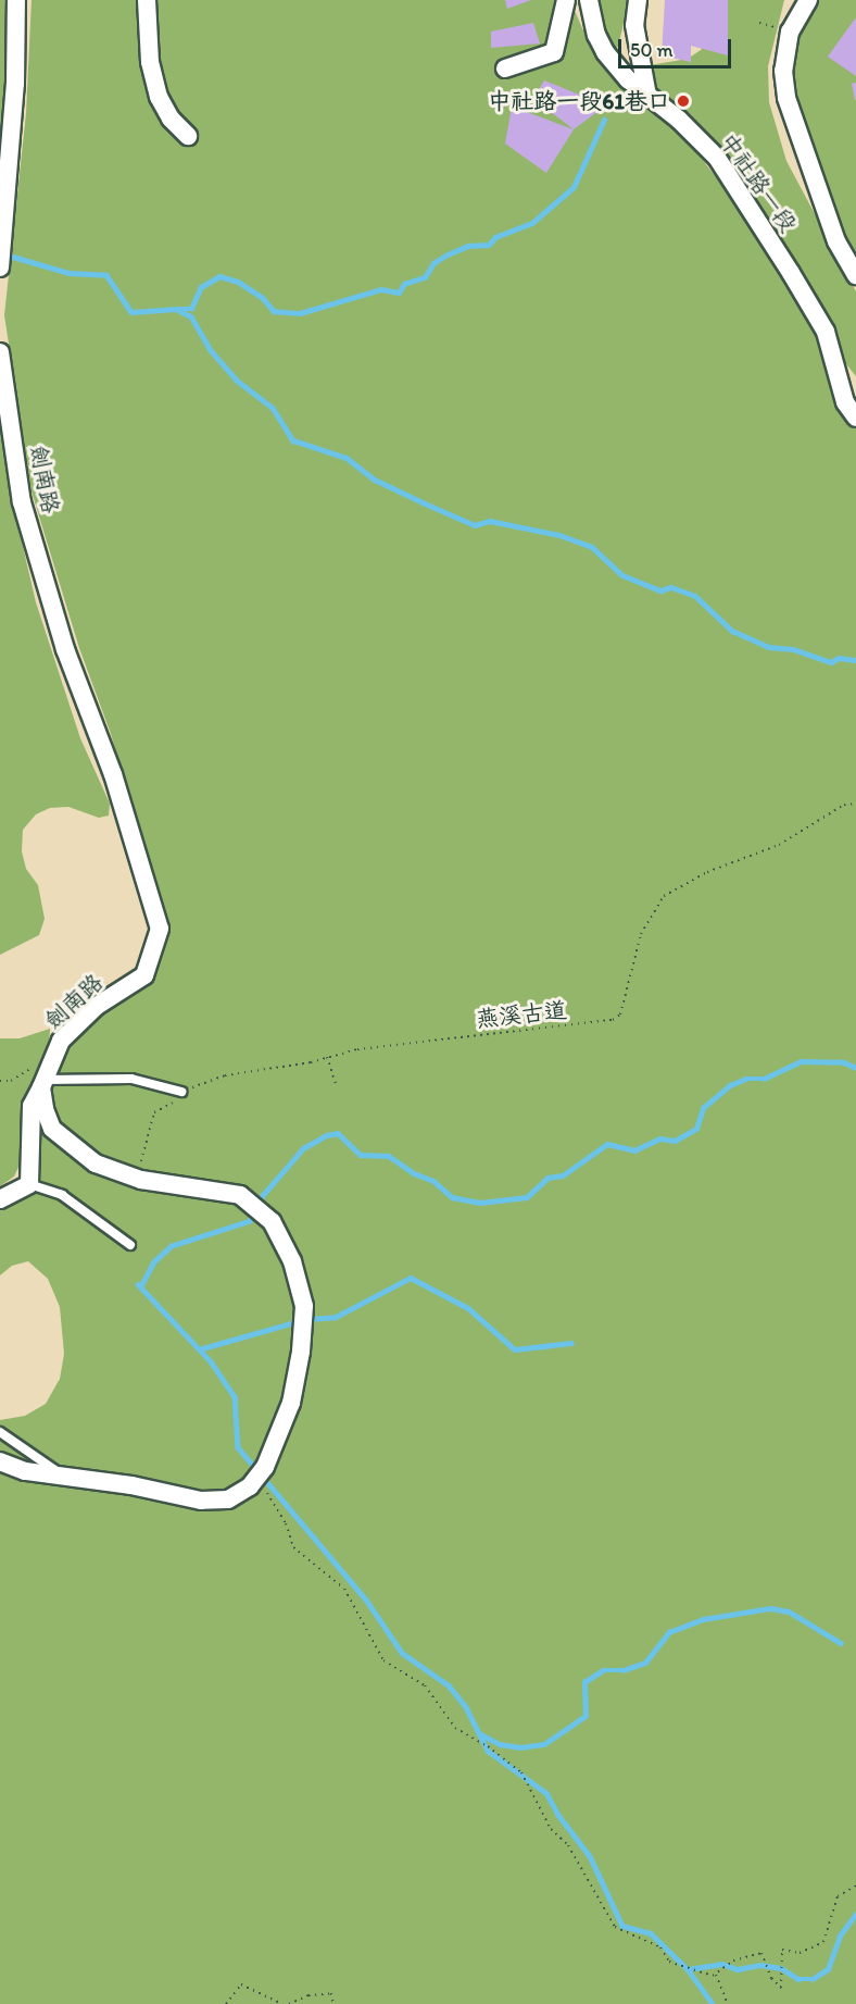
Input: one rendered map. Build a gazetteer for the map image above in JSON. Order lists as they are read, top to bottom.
{
  "streets": {
    "street": ["中社路一段", "劍南路"],
    "path": ["燕溪古道"]
  },
  "places": ["中社路一段61巷口"],
  "scale_bar": "50 m"
}
